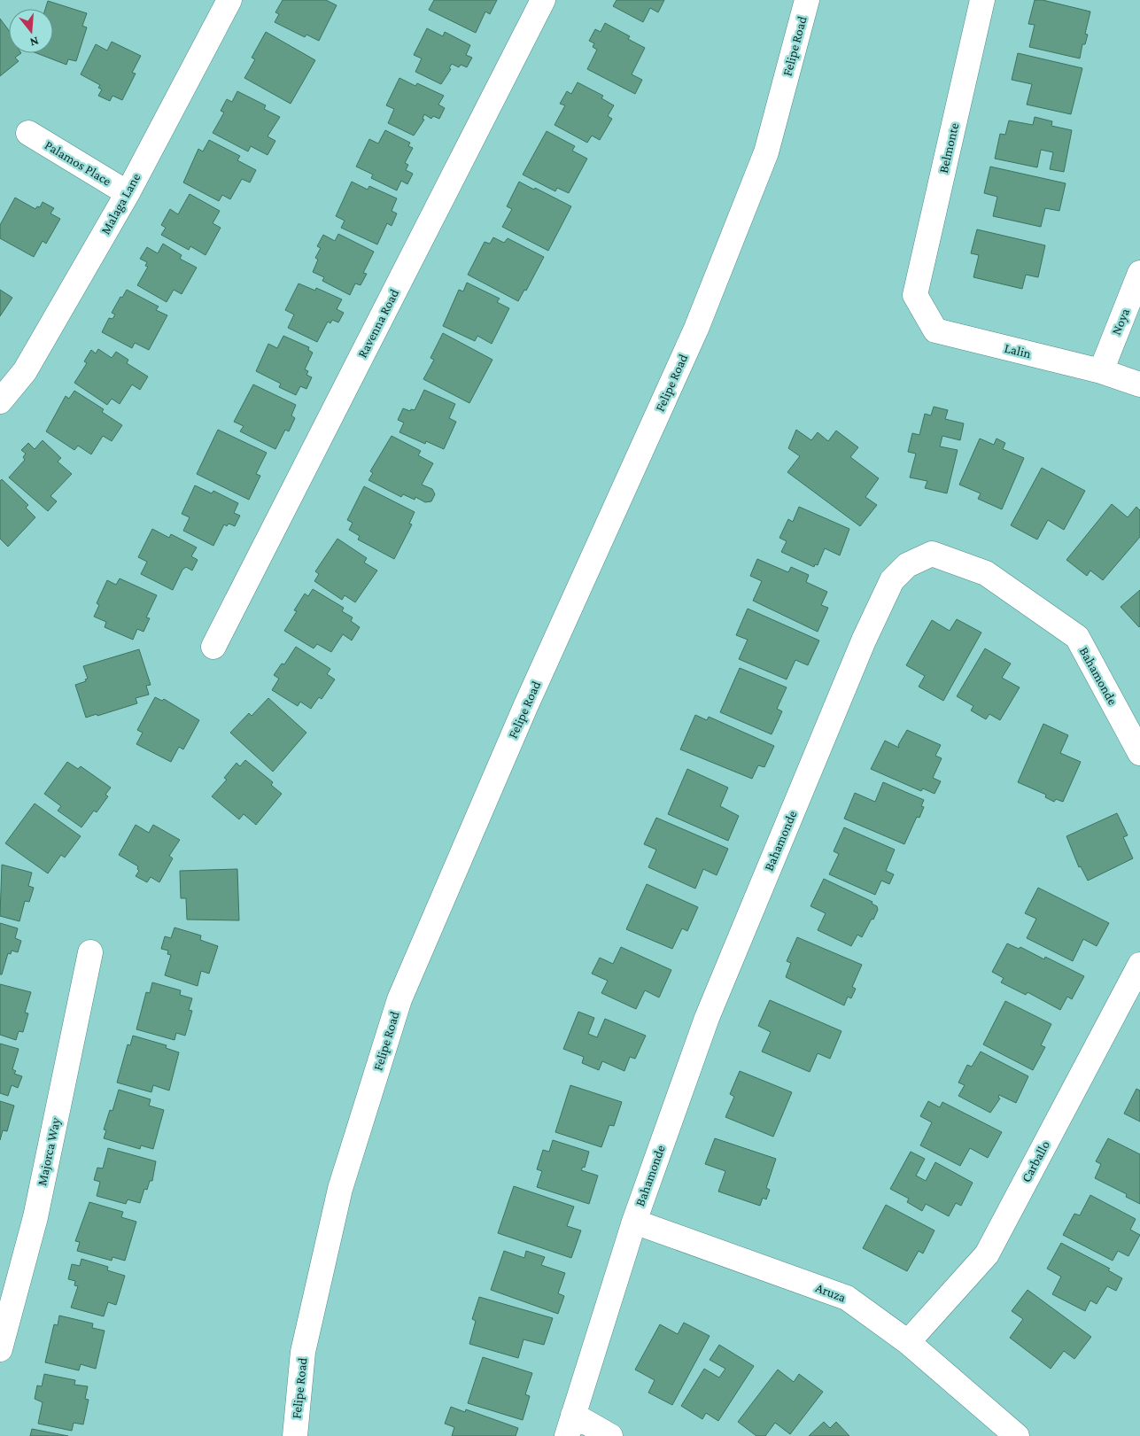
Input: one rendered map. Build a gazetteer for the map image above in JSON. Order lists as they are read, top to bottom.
{
  "streets": {
    "street": [
      "Felipe Road",
      "Belmonte",
      "Palamos Place",
      "Malaga Lane",
      "Noya",
      "Ravenna Road",
      "Lalin",
      "Bahamonde",
      "Majorca Way",
      "Carballo",
      "Aruza"
    ]
  },
  "crossings": [
    ["Belmonte", "Lalin"],
    ["Palamos Place", "Malaga Lane"],
    ["Noya", "Lalin"],
    ["Bahamonde", "Aruza"],
    ["Carballo", "Aruza"]
  ],
  "north": "bottom"
}
